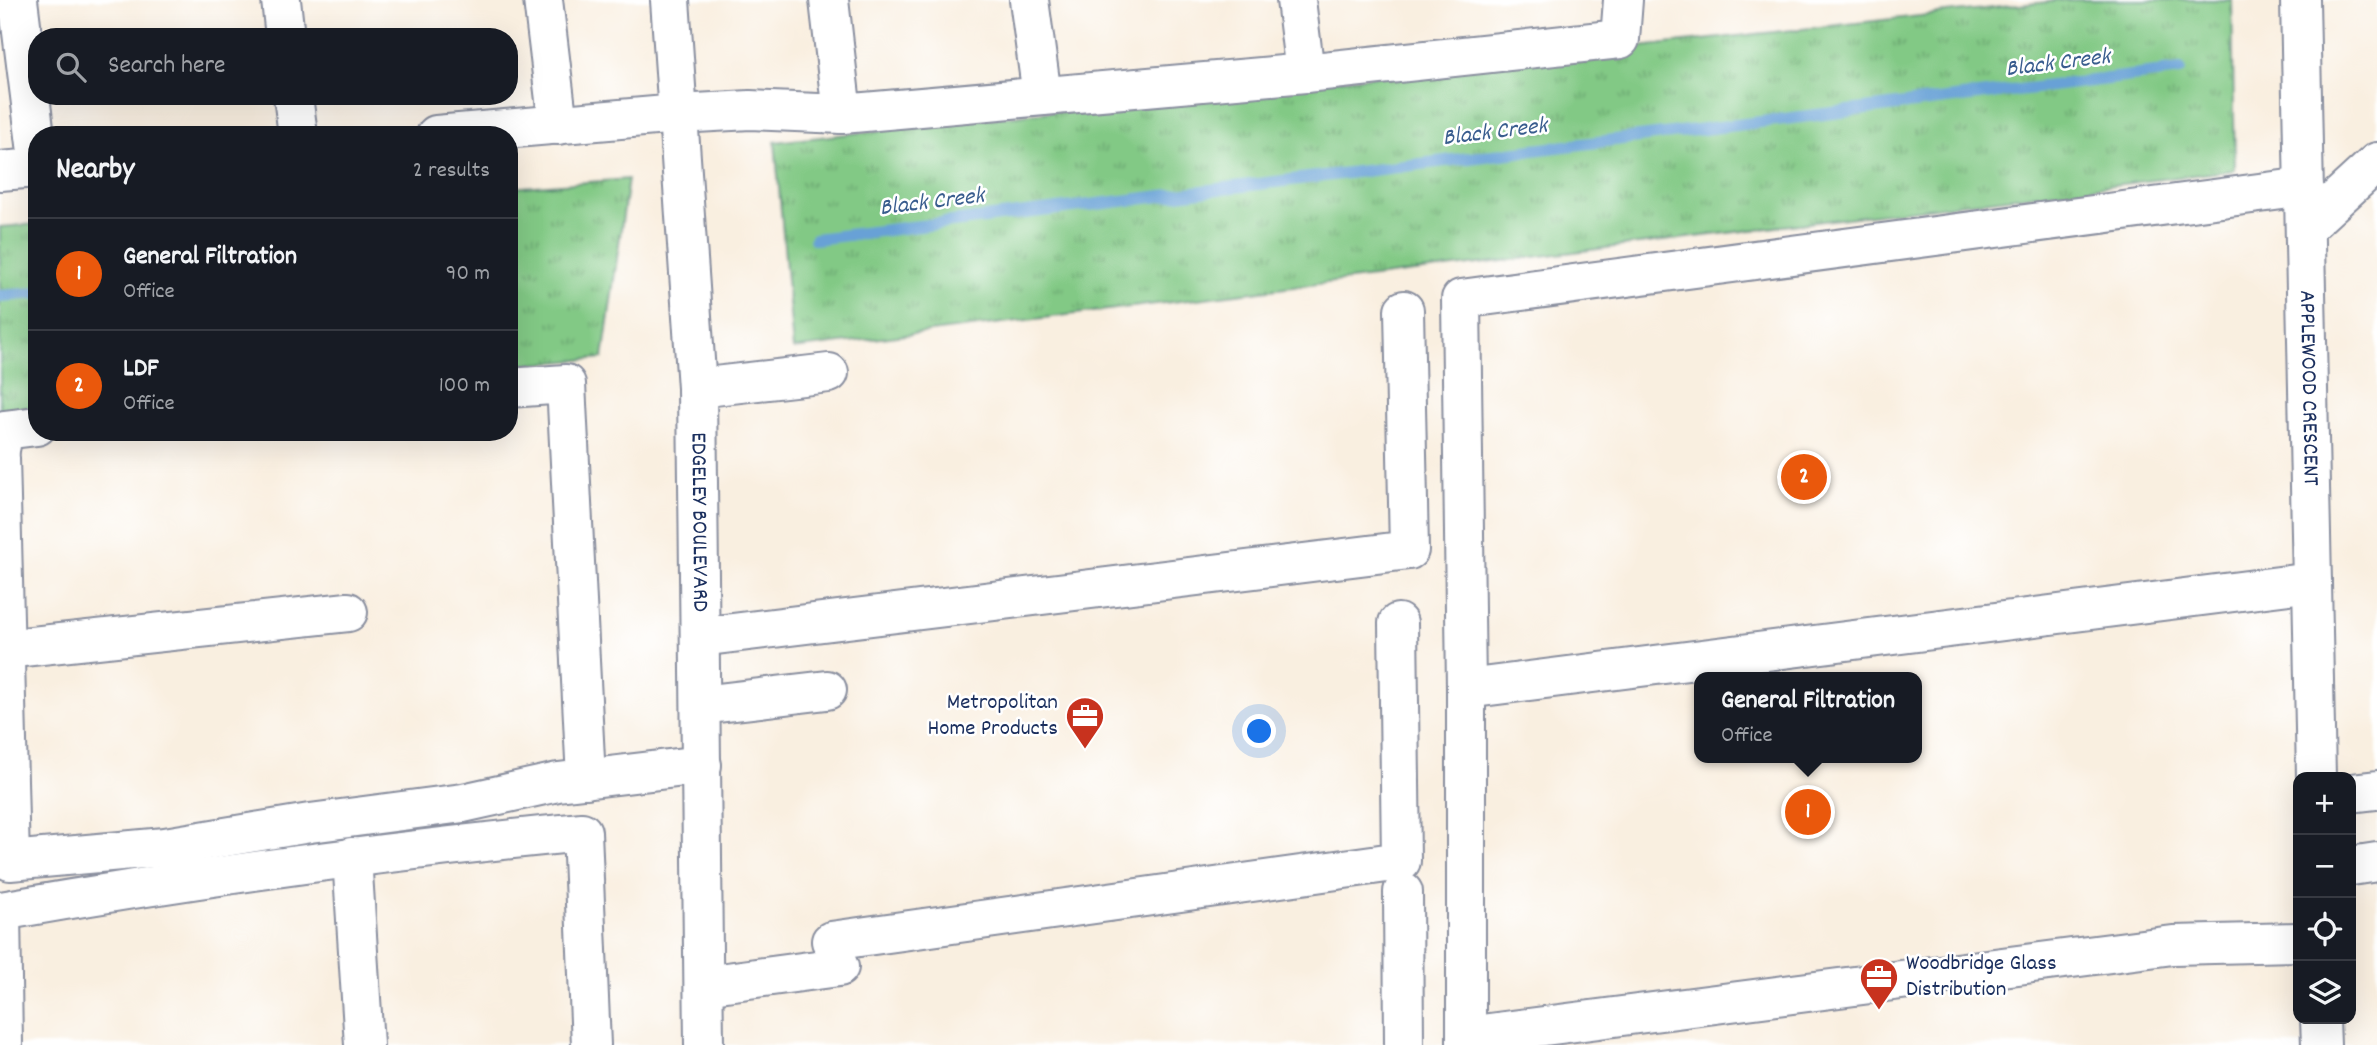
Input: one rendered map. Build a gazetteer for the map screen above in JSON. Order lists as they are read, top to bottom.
{
  "streets": {
    "street": ["APPLEWOOD CRESCENT", "EDGELEY BOULEVARD"]
  },
  "water": ["Black Creek"],
  "places": {
    "office": ["Metropolitan Home Products", "Woodbridge Glass Distribution"]
  },
  "page": {
    "search": "Search here",
    "heading": ["Nearby", "2 results"],
    "list": [
      {
        "mark": "1",
        "name": "General Filtration",
        "note": "Office",
        "value": "90 m"
      },
      {
        "mark": "2",
        "name": "LDF",
        "note": "Office",
        "value": "100 m"
      }
    ],
    "pins": ["2", "1"],
    "popup": ["General Filtration", "Office"],
    "map_buttons": ["+", "−"]
  }
}
